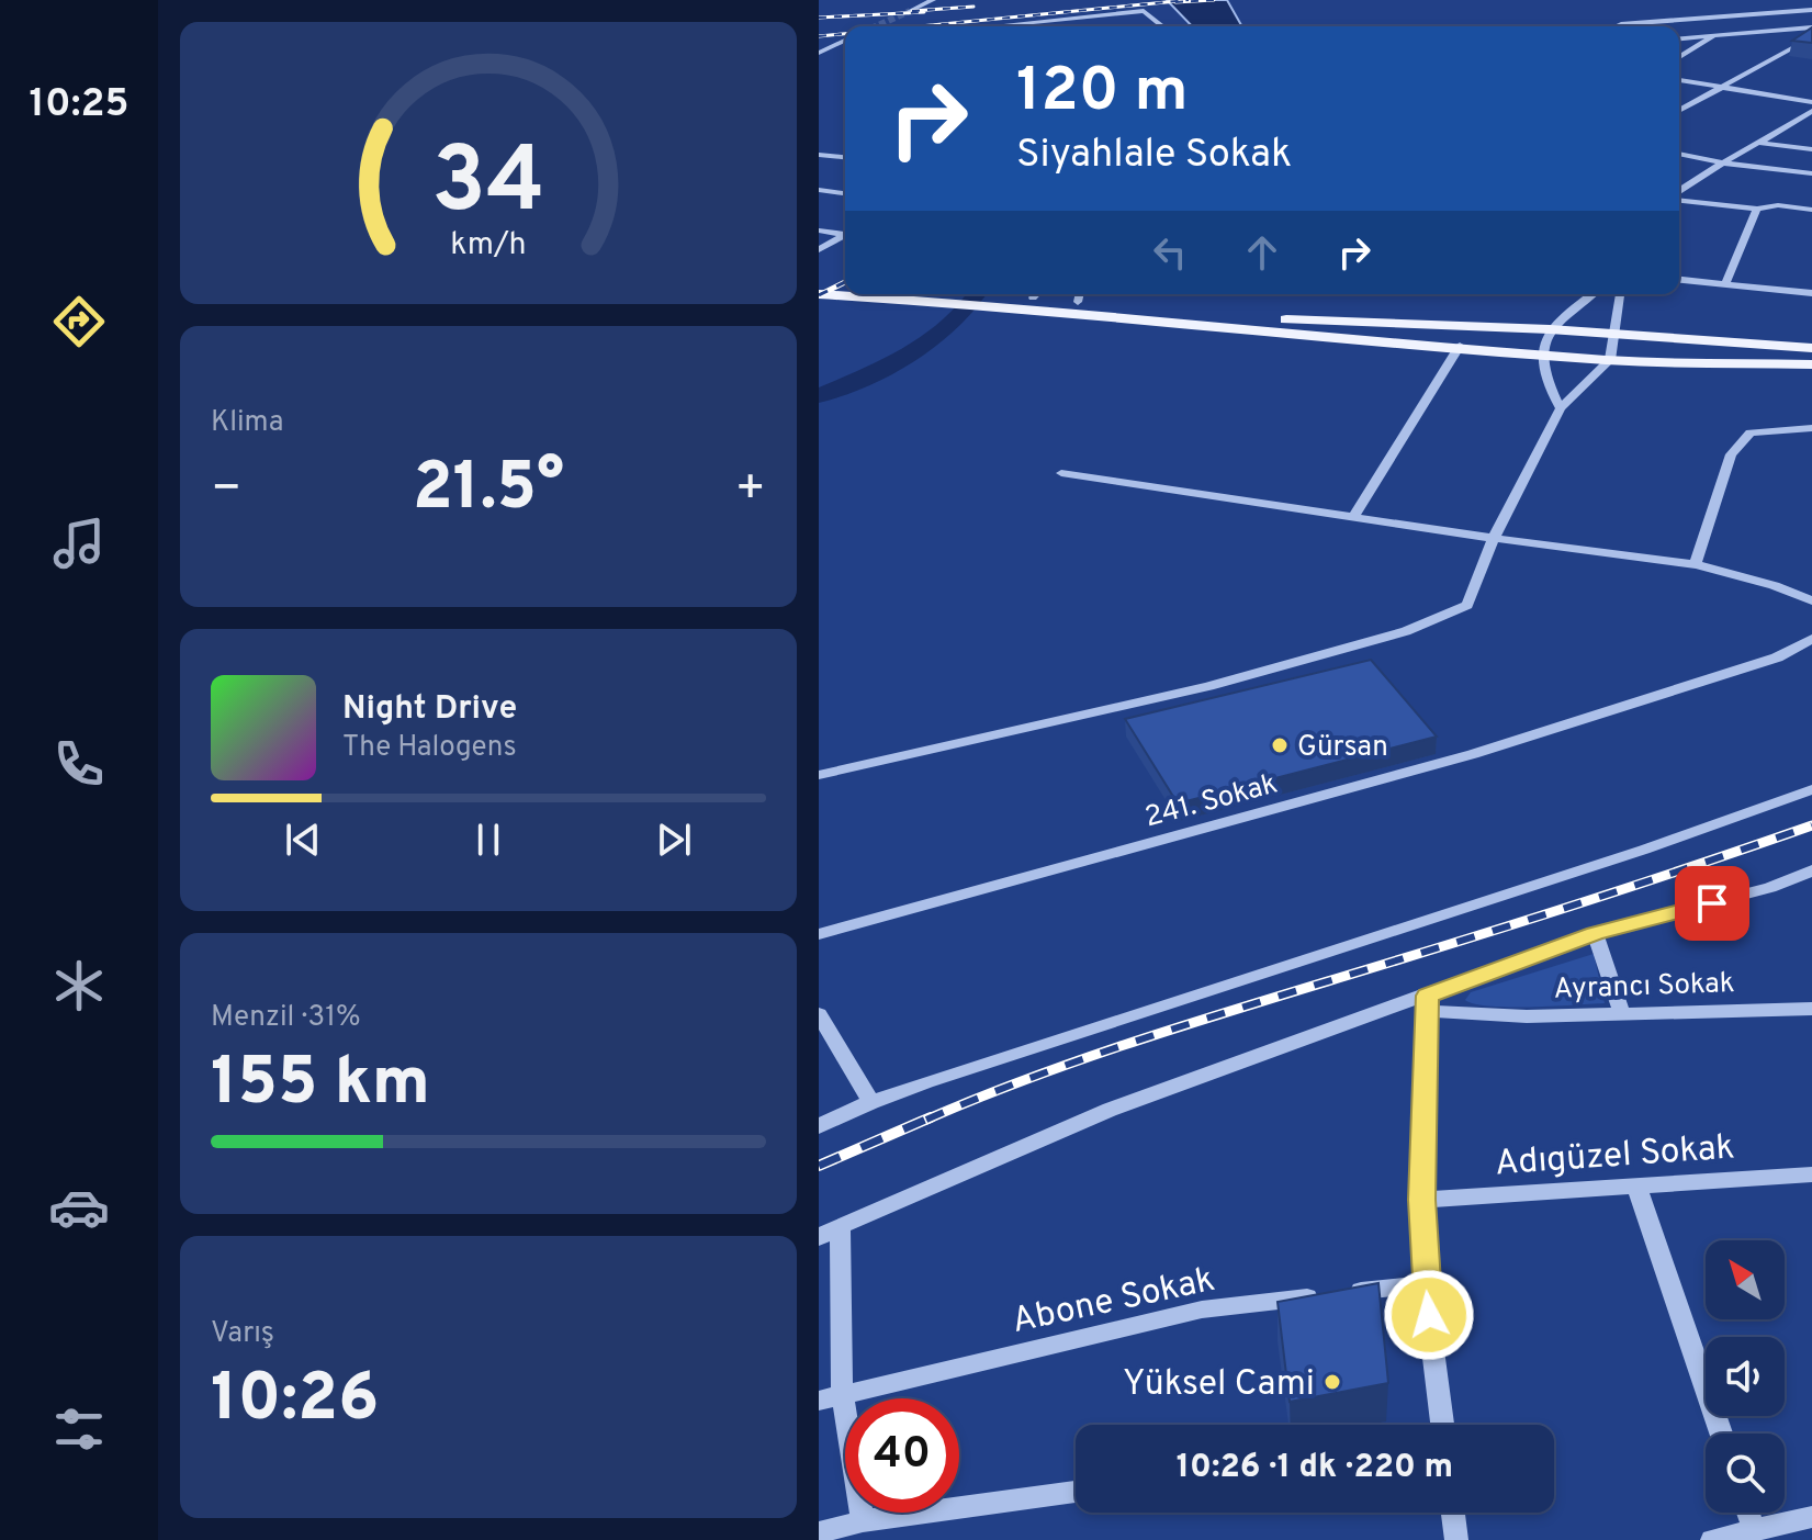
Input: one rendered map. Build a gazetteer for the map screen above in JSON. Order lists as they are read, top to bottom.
{
  "streets": {
    "street": [
      "241. Sokak",
      "Ayrancı Sokak",
      "Adıgüzel Sokak",
      "Abone Sokak"
    ]
  },
  "places": ["Gürsan", "Yüksel Cami"],
  "north": "top left",
  "page": {
    "tabs": "10:25",
    "turn": ["120 m", "Siyahlale Sokak"],
    "tile": [
      "Klima",
      ["Menzil · 31%", "155 km"],
      ["Varış", "10:26"]
    ],
    "heat": ["−", "21.5°", "+"],
    "song": ["Night Drive", "The Halogens"],
    "limit": "40",
    "trip": "10:26 · 1 dk · 220 m",
    "gauge": ["34", "km/h"]
  }
}
